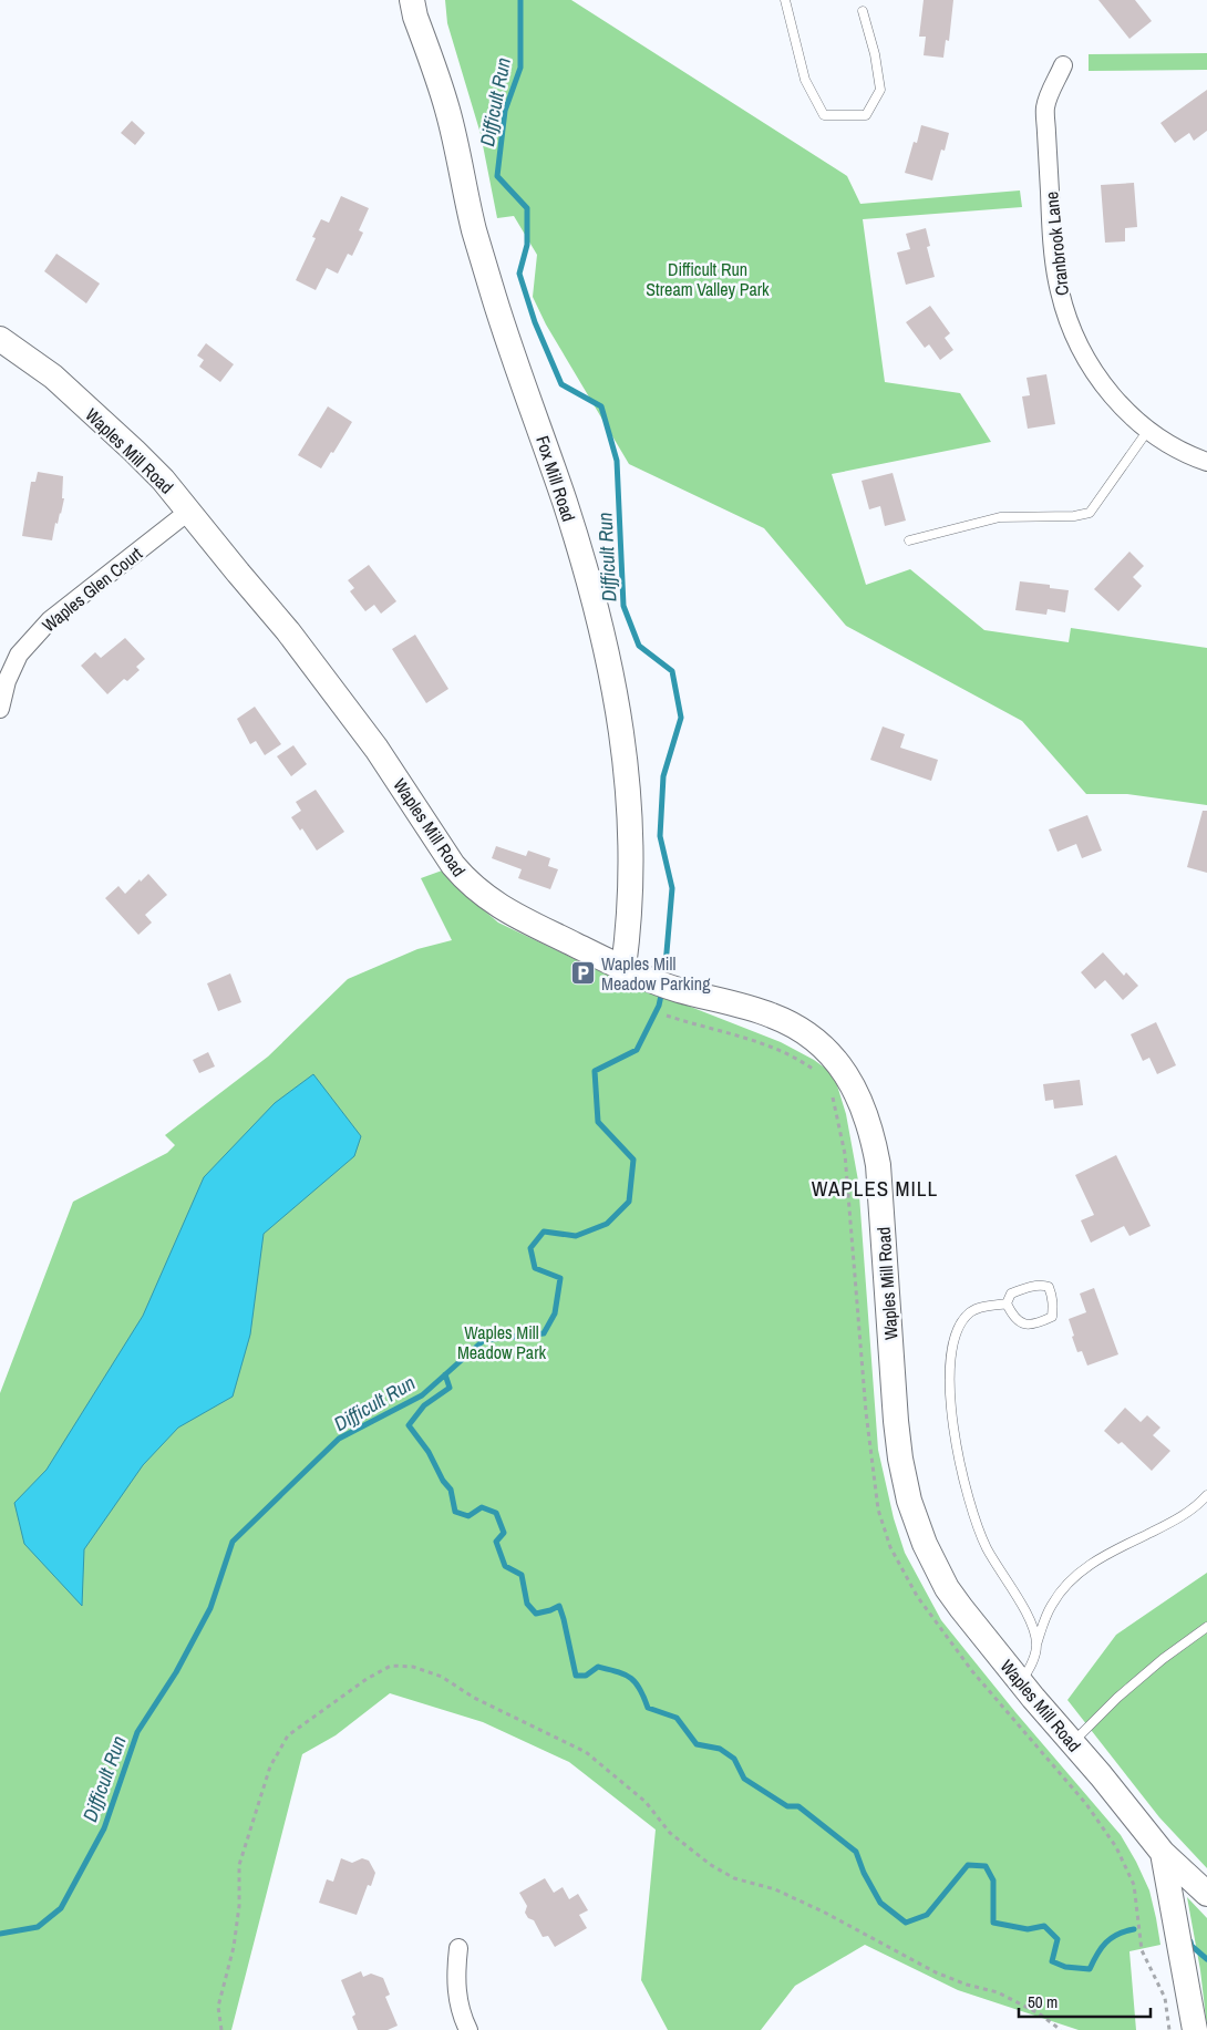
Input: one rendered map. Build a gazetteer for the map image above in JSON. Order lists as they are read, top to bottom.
{
  "streets": {
    "main road": ["Waples Mill Road", "Fox Mill Road"],
    "street": ["Cranbrook Lane", "Waples Glen Court"]
  },
  "crossings": [
    ["Waples Mill Road", "Fox Mill Road"],
    ["Waples Mill Road", "Waples Glen Court"]
  ],
  "districts": ["WAPLES MILL"],
  "water": ["Difficult Run"],
  "parks": ["Difficult Run Stream Valley Park", "Waples Mill Meadow Park"],
  "places": {
    "parking": ["Waples Mill Meadow Parking"]
  },
  "scale_bar": "50 m"
}
